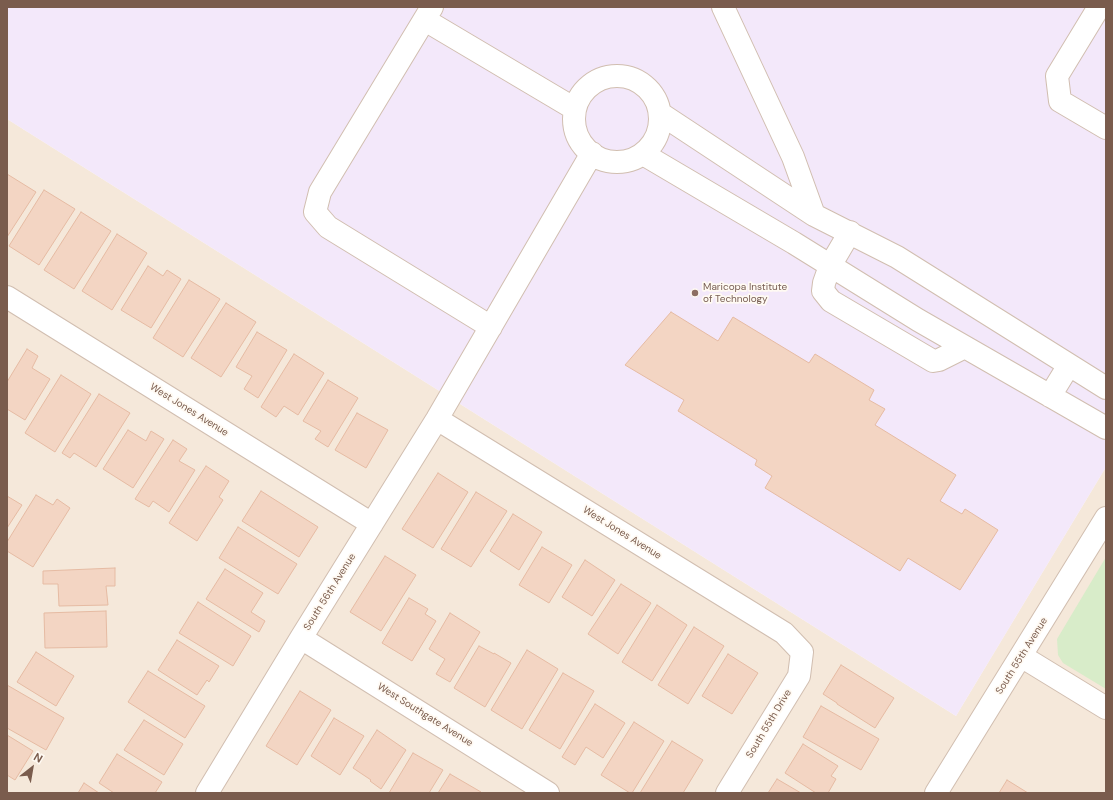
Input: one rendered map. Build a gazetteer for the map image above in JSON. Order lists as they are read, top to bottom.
{
  "streets": {
    "street": [
      "West Jones Avenue",
      "South 56th Avenue",
      "South 55th Avenue",
      "West Southgate Avenue",
      "South 55th Drive"
    ]
  },
  "crossings": [
    ["West Jones Avenue", "South 56th Avenue"],
    ["West Jones Avenue", "South 55th Drive"],
    ["South 56th Avenue", "West Southgate Avenue"]
  ],
  "places": ["Maricopa Institute of Technology"],
  "north": "top right"
}
